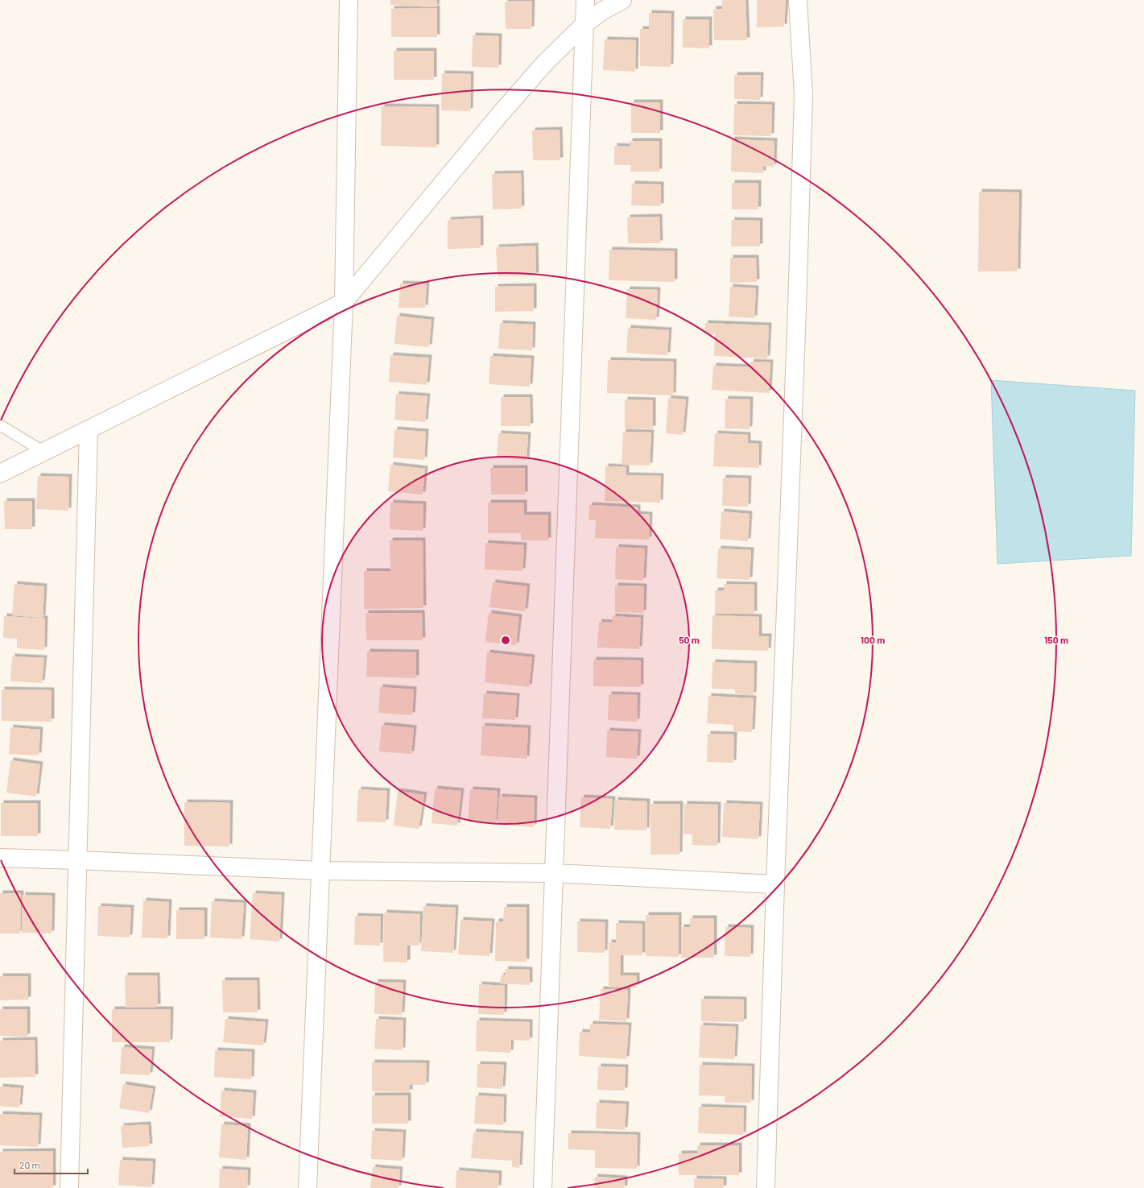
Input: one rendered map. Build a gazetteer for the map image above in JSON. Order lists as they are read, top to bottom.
{
  "scale_bar": "20 m",
  "rings": ["50 m", "100 m", "150 m"]
}
